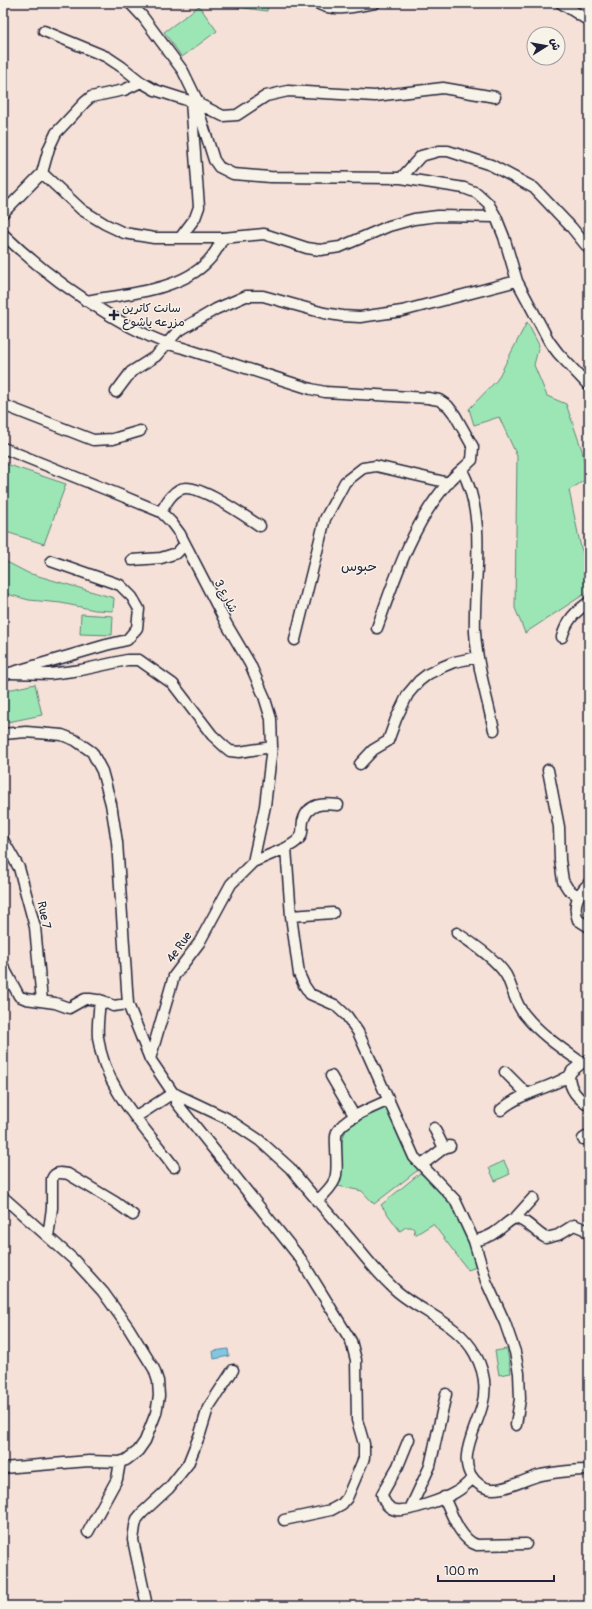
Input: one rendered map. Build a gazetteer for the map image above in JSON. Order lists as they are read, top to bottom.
{
  "streets": {
    "street": ["شارع 3", "Rue 7", "4e Rue"]
  },
  "crossings": [
    ["شارع 3", "4e Rue"]
  ],
  "districts": ["حبوس"],
  "places": {
    "health": ["سانت كاترين مزرعه ياشوع"]
  },
  "scale_bar": "100 m",
  "north": "right"
}
